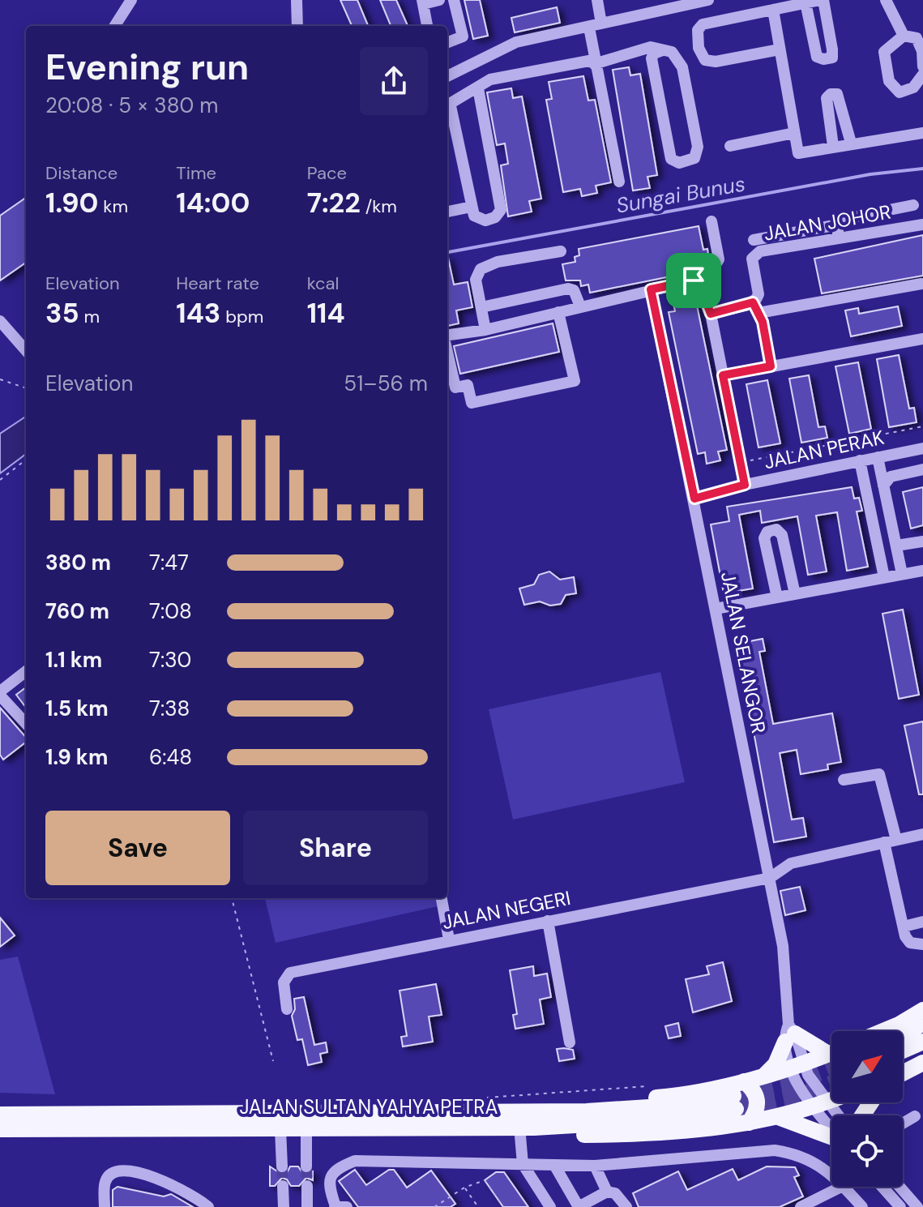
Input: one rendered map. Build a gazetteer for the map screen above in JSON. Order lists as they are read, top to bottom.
{
  "streets": {
    "main road": ["JALAN SULTAN YAHYA PETRA"],
    "street": [
      "JALAN JOHOR",
      "JALAN PERAK",
      "JALAN SELANGOR",
      "JALAN NEGERI"
    ]
  },
  "crossings": [
    ["JALAN PERAK", "JALAN SELANGOR"],
    ["JALAN SELANGOR", "JALAN NEGERI"]
  ],
  "water": ["Sungai Bunus"],
  "north": "top right",
  "page": {
    "heading": ["Evening run", "20:08 · 5 × 380 m"],
    "stats": [
      ["Distance", "1.90 km"],
      ["Time", "14:00"],
      ["Pace", "7:22 /km"],
      ["Elevation", "35 m"],
      ["Heart rate", "143 bpm"],
      ["kcal", "114"]
    ],
    "chart": ["Elevation", "51–56 m"],
    "list": [
      {
        "name": "380 m",
        "note": "7:47"
      },
      {
        "name": "760 m",
        "note": "7:08"
      },
      {
        "name": "1.1 km",
        "note": "7:30"
      },
      {
        "name": "1.5 km",
        "note": "7:38"
      },
      {
        "name": "1.9 km",
        "note": "6:48"
      }
    ],
    "buttons": ["Save", "Share"]
  }
}
